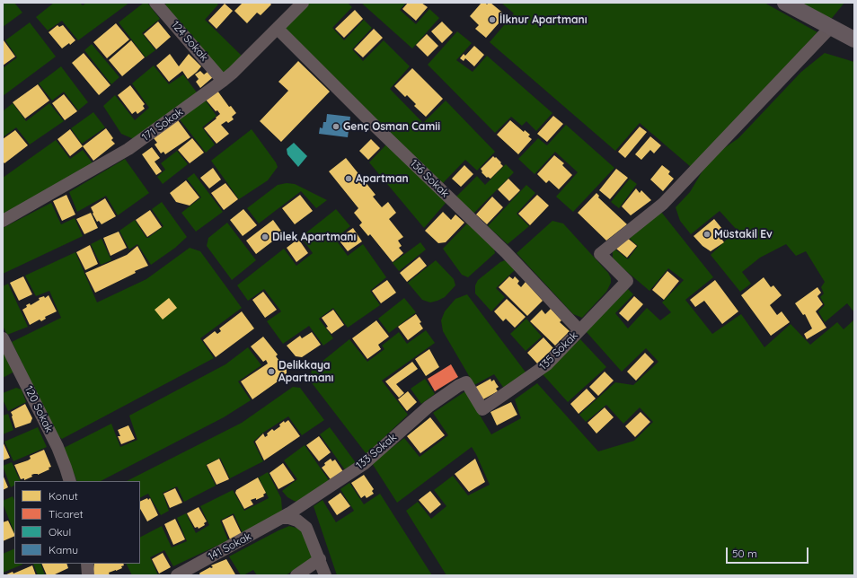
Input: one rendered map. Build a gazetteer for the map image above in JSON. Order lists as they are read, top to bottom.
{
  "streets": {
    "street": [
      "124 Sokak",
      "171 Sokak",
      "136 Sokak",
      "135 Sokak",
      "120 Sokak",
      "133 Sokak",
      "141 Sokak"
    ]
  },
  "crossings": [
    ["124 Sokak", "171 Sokak"],
    ["171 Sokak", "136 Sokak"],
    ["136 Sokak", "135 Sokak"],
    ["135 Sokak", "133 Sokak"],
    ["133 Sokak", "141 Sokak"]
  ],
  "places": [
    "İlknur Apartmanı",
    "Genç Osman Camii",
    "Apartman",
    "Müstakil Ev",
    "Dilek Apartmanı",
    "Delikkaya Apartmanı"
  ],
  "legend": [
    "Konut",
    "Ticaret",
    "Okul",
    "Kamu"
  ],
  "scale_bar": "50 m"
}
